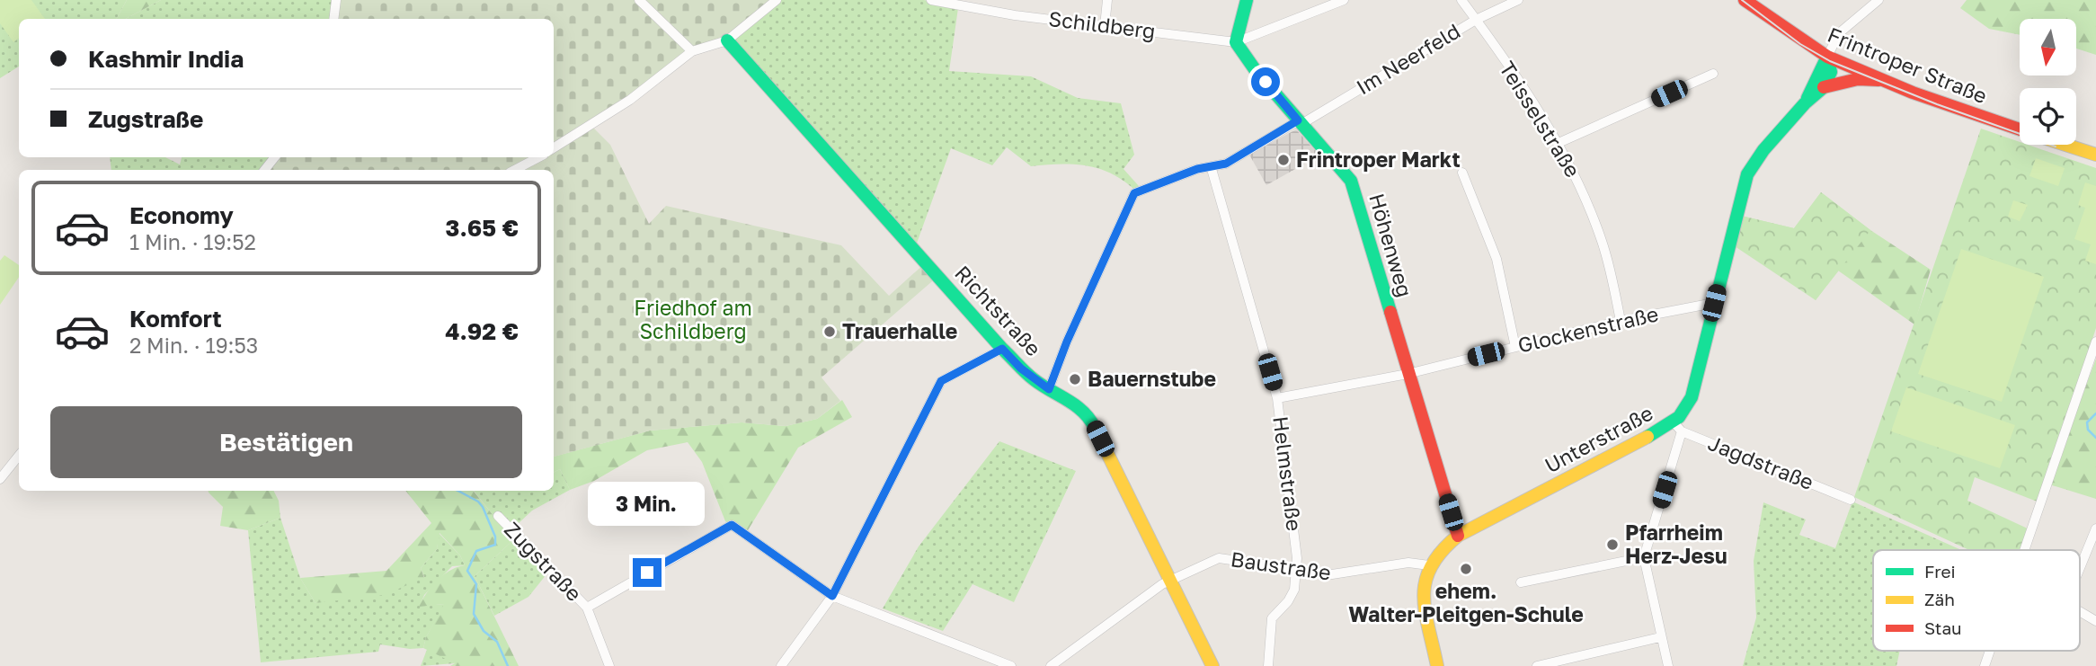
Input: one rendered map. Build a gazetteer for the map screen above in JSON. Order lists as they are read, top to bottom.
{
  "streets": {
    "street": [
      "Schildberg",
      "Im Neerfeld",
      "Frintroper Straße",
      "Teisselstraße",
      "Höhenweg",
      "Richtstraße",
      "Glockenstraße",
      "Unterstraße",
      "Jagdstraße",
      "Helmstraße",
      "Zugstraße",
      "Baustraße"
    ]
  },
  "crossings": [
    ["Schildberg", "Höhenweg"],
    ["Im Neerfeld", "Teisselstraße"],
    ["Im Neerfeld", "Höhenweg"],
    ["Im Neerfeld", "Richtstraße"],
    ["Im Neerfeld", "Helmstraße"],
    ["Frintroper Straße", "Unterstraße"],
    ["Teisselstraße", "Glockenstraße"],
    ["Höhenweg", "Glockenstraße"],
    ["Höhenweg", "Unterstraße"],
    ["Richtstraße", "Baustraße"],
    ["Glockenstraße", "Unterstraße"],
    ["Glockenstraße", "Helmstraße"],
    ["Unterstraße", "Jagdstraße"],
    ["Unterstraße", "Baustraße"],
    ["Helmstraße", "Baustraße"]
  ],
  "parks": ["Friedhof am Schildberg"],
  "places": [
    "Frintroper Markt",
    "Trauerhalle",
    "Bauernstube",
    "Pfarrheim Herz-Jesu",
    "ehem. Walter-Pleitgen-Schule"
  ],
  "legend": ["Frei", "Zäh", "Stau"],
  "north": "bottom",
  "page": {
    "banner": ["Kashmir India", "Zugstraße"],
    "list": [
      {
        "name": "Economy",
        "note": "1 Min. · 19:52",
        "value": "3.65 €"
      },
      {
        "name": "Komfort",
        "note": "2 Min. · 19:53",
        "value": "4.92 €"
      }
    ],
    "buttons": "Bestätigen",
    "bubble": "3 Min."
  }
}
